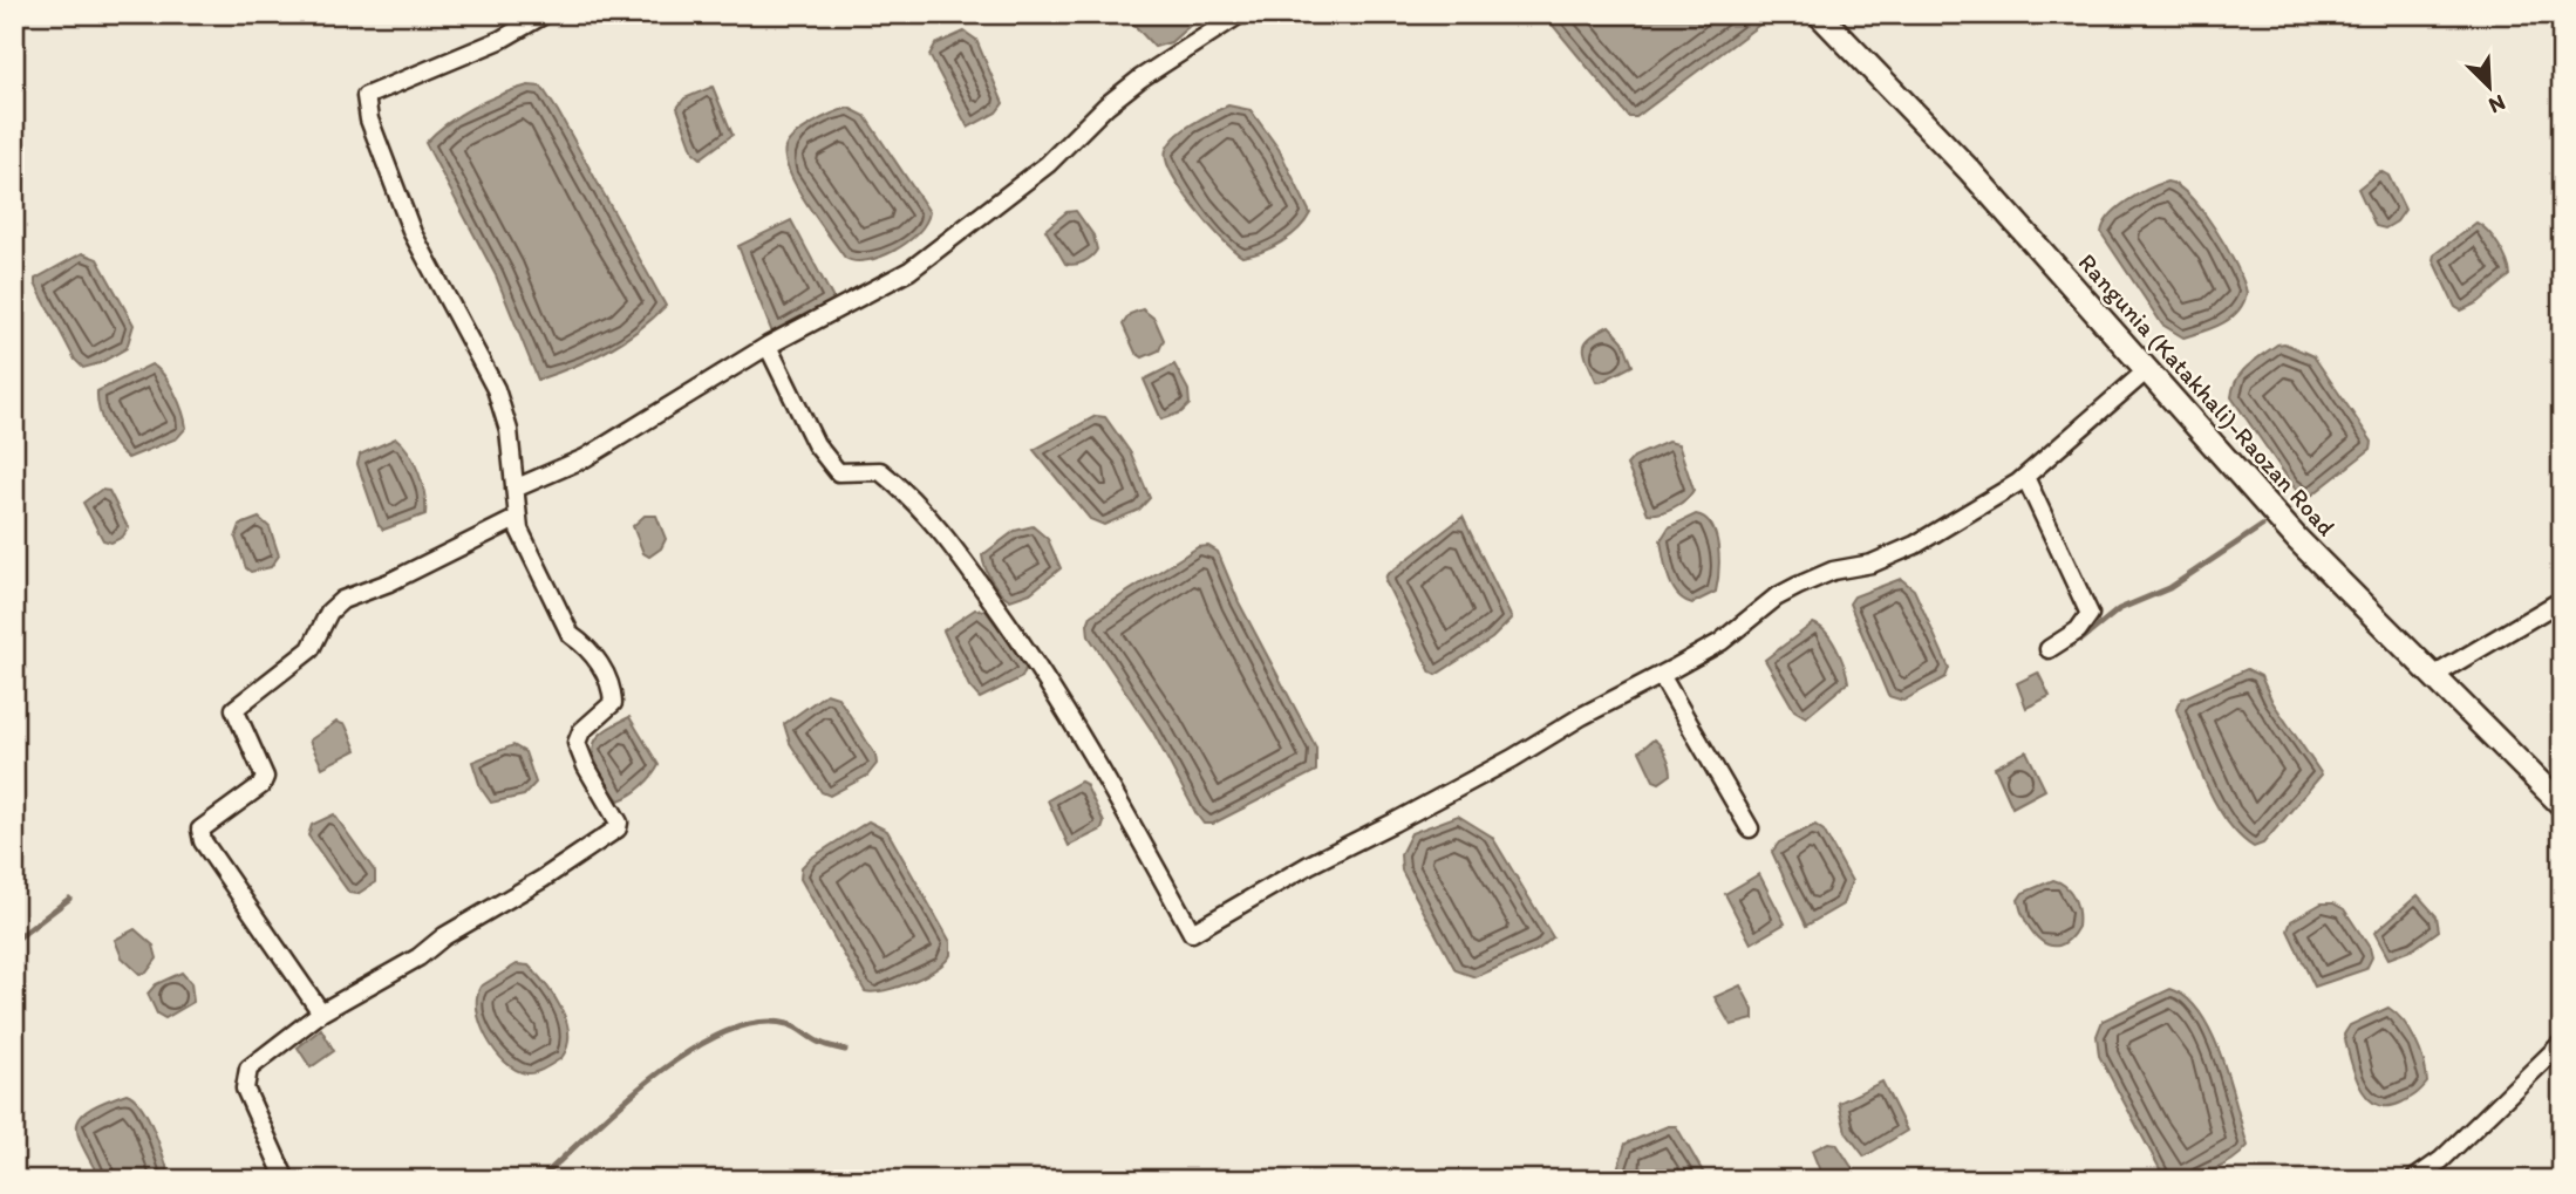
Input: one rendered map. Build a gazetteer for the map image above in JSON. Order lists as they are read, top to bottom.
{
  "streets": {
    "main road": ["Rangunia (Katakhali)-Raozan Road"]
  },
  "north": "bottom right"
}
